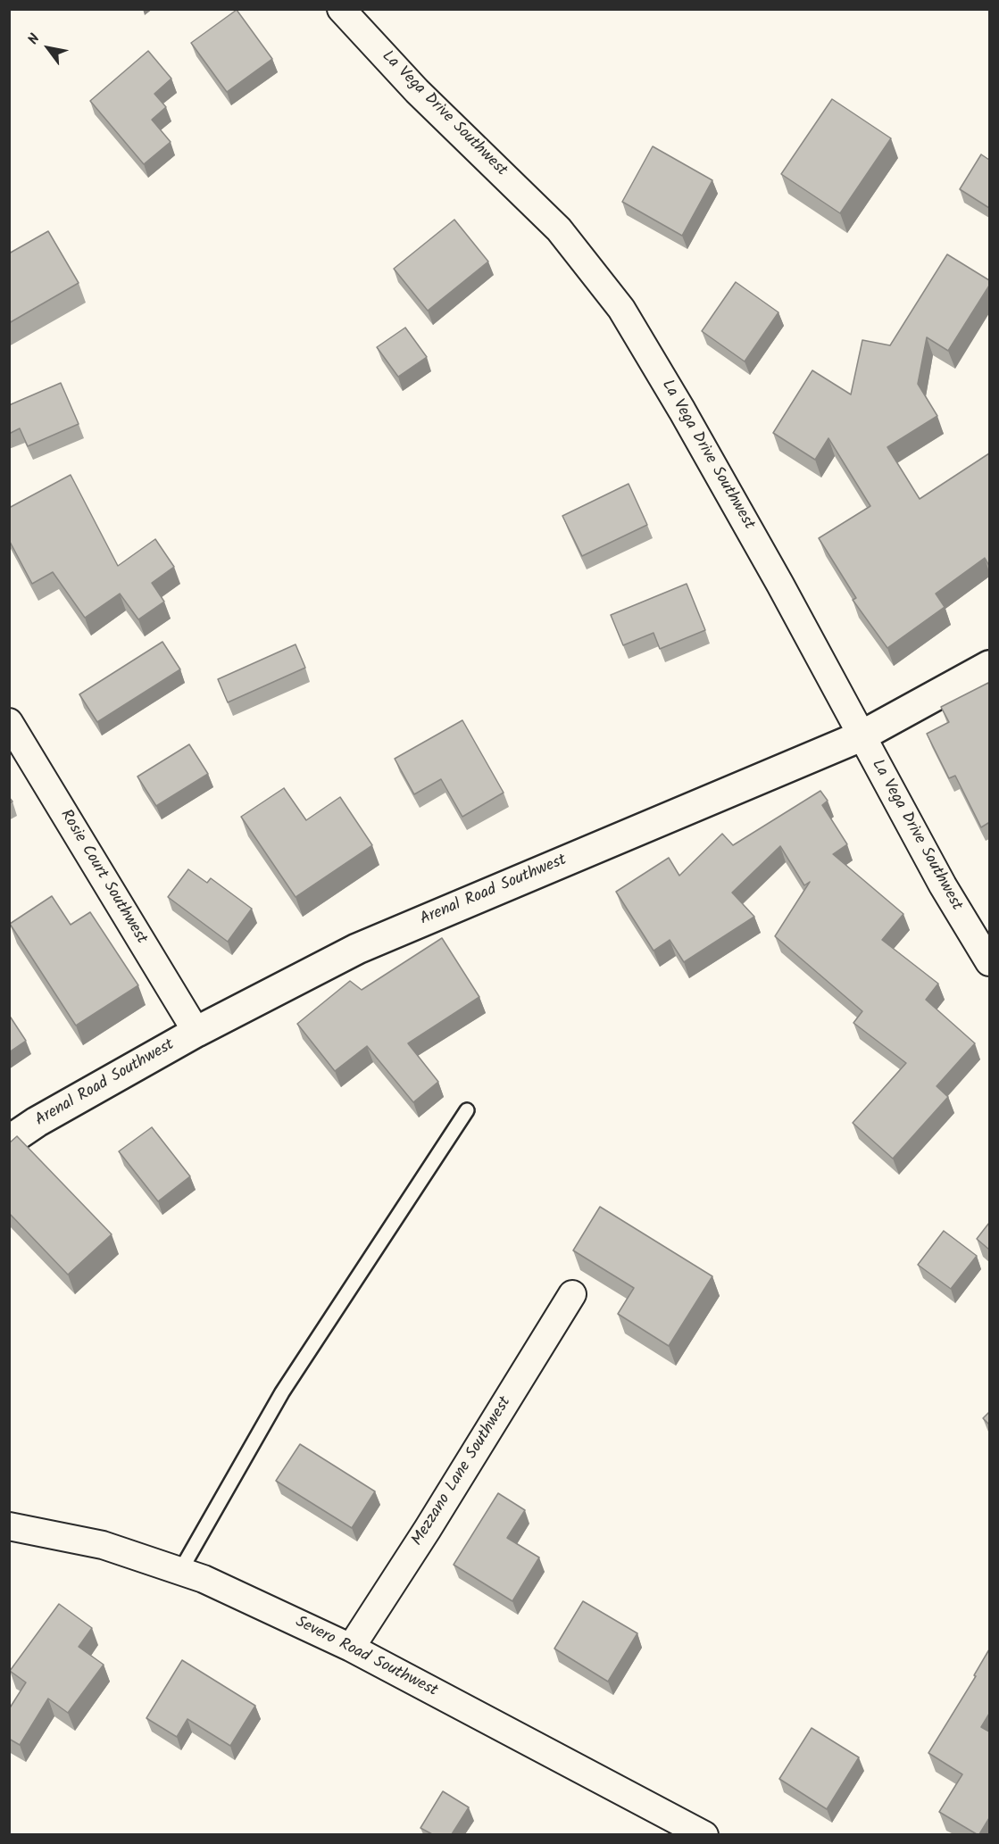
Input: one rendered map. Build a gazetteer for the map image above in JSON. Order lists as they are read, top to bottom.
{
  "streets": {
    "street": [
      "La Vega Drive Southwest",
      "Rosie Court Southwest",
      "Arenal Road Southwest",
      "Mezzano Lane Southwest",
      "Severo Road Southwest"
    ]
  },
  "crossings": [
    ["La Vega Drive Southwest", "Arenal Road Southwest"],
    ["Rosie Court Southwest", "Arenal Road Southwest"],
    ["Mezzano Lane Southwest", "Severo Road Southwest"]
  ],
  "north": "top left"
}
